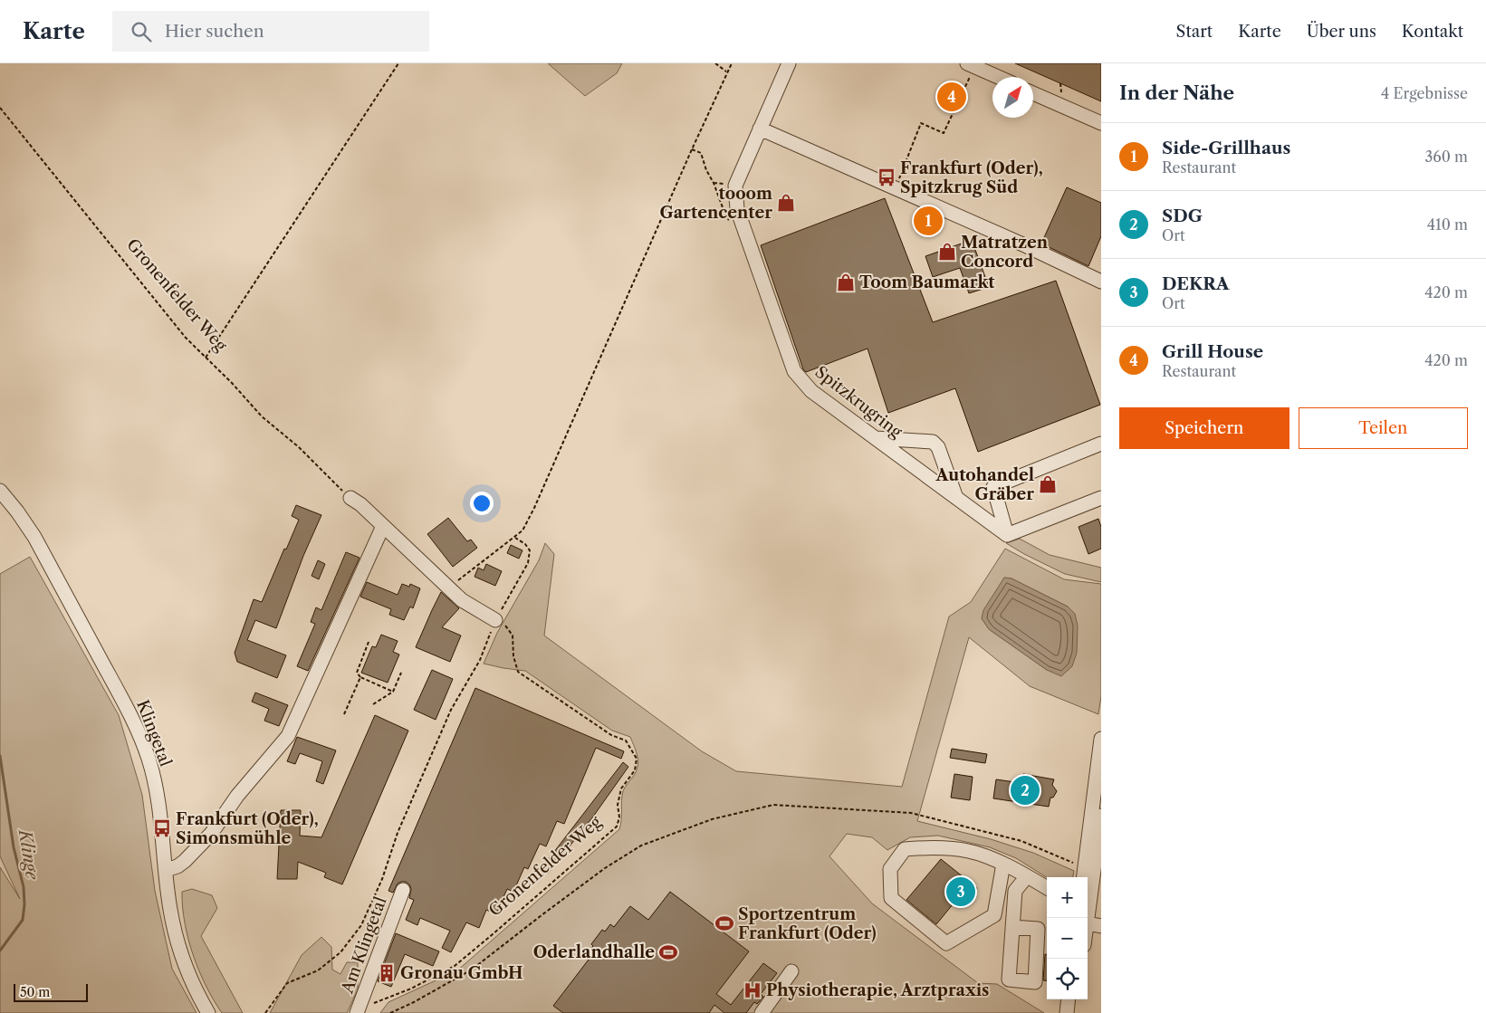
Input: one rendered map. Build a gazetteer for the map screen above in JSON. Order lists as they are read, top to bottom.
{
  "streets": {
    "street": ["Spitzkrugring", "Klingetal", "Am Klingetal"],
    "path": ["Gronenfelder Weg"]
  },
  "crossings": [
    ["Gronenfelder Weg", "Am Klingetal"]
  ],
  "water": ["Klinge"],
  "places": {
    "bus stop": ["Frankfurt (Oder), Spitzkrug Süd", "Frankfurt (Oder), Simonsmühle"],
    "shop": [
      "tooom Gartencenter",
      "Matratzen Concord",
      "Toom Baumarkt",
      "Autohandel Gräber"
    ],
    "sports": ["Sportzentrum Frankfurt (Oder)", "Oderlandhalle"],
    "building": ["Gronau GmbH"],
    "hospital": ["Physiotherapie, Arztpraxis"]
  },
  "scale_bar": "50 m",
  "north": "top right",
  "page": {
    "header": "Karte",
    "search": "Hier suchen",
    "nav": [
      "Start",
      "Karte",
      "Über uns",
      "Kontakt"
    ],
    "heading": ["In der Nähe", "4 Ergebnisse"],
    "pins": [
      "4",
      "1",
      "2",
      "3"
    ],
    "list": [
      {
        "mark": "1",
        "name": "Side-Grillhaus",
        "note": "Restaurant",
        "value": "360 m"
      },
      {
        "mark": "2",
        "name": "SDG",
        "note": "Ort",
        "value": "410 m"
      },
      {
        "mark": "3",
        "name": "DEKRA",
        "note": "Ort",
        "value": "420 m"
      },
      {
        "mark": "4",
        "name": "Grill House",
        "note": "Restaurant",
        "value": "420 m"
      }
    ],
    "buttons": ["Speichern", "Teilen"],
    "map_buttons": ["+", "−"],
    "scale": "50 m"
  }
}
